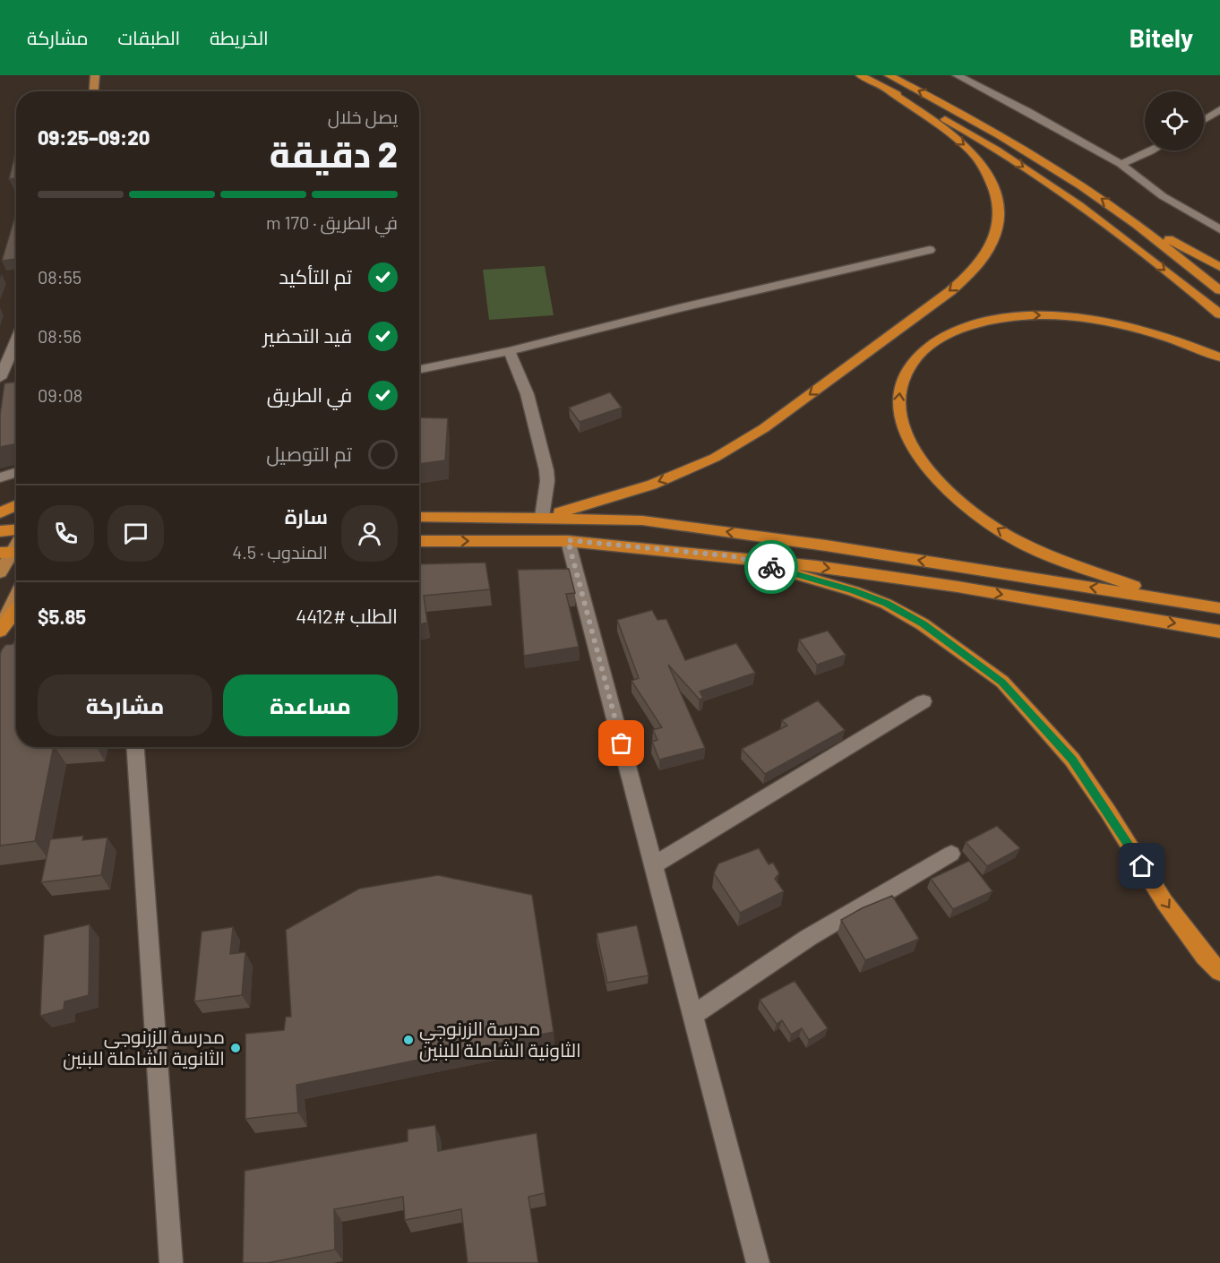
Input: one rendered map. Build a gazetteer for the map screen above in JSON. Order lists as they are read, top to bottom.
{
  "places": ["مدرسة الزرنوجي الثاونية الشاملة للبنين", "مدرسة الزرنوجي الثانوية الشاملة للبنين"],
  "page": {
    "header": "Bitely",
    "nav": ["الخريطة", "الطبقات", "مشاركة"],
    "heading": ["2 دقيقة", "يصل خلال", "09:20–09:25"],
    "panel": [
      "سارة",
      "المندوب · 4.5",
      "الطلب #4412",
      "$5.85"
    ],
    "bar": "في الطريق · 170 m",
    "list": [
      ["تم التأكيد", "08:55"],
      ["قيد التحضير", "08:56"],
      ["في الطريق", "09:08"],
      "تم التوصيل"
    ],
    "buttons": ["مساعدة", "مشاركة"]
  }
}
